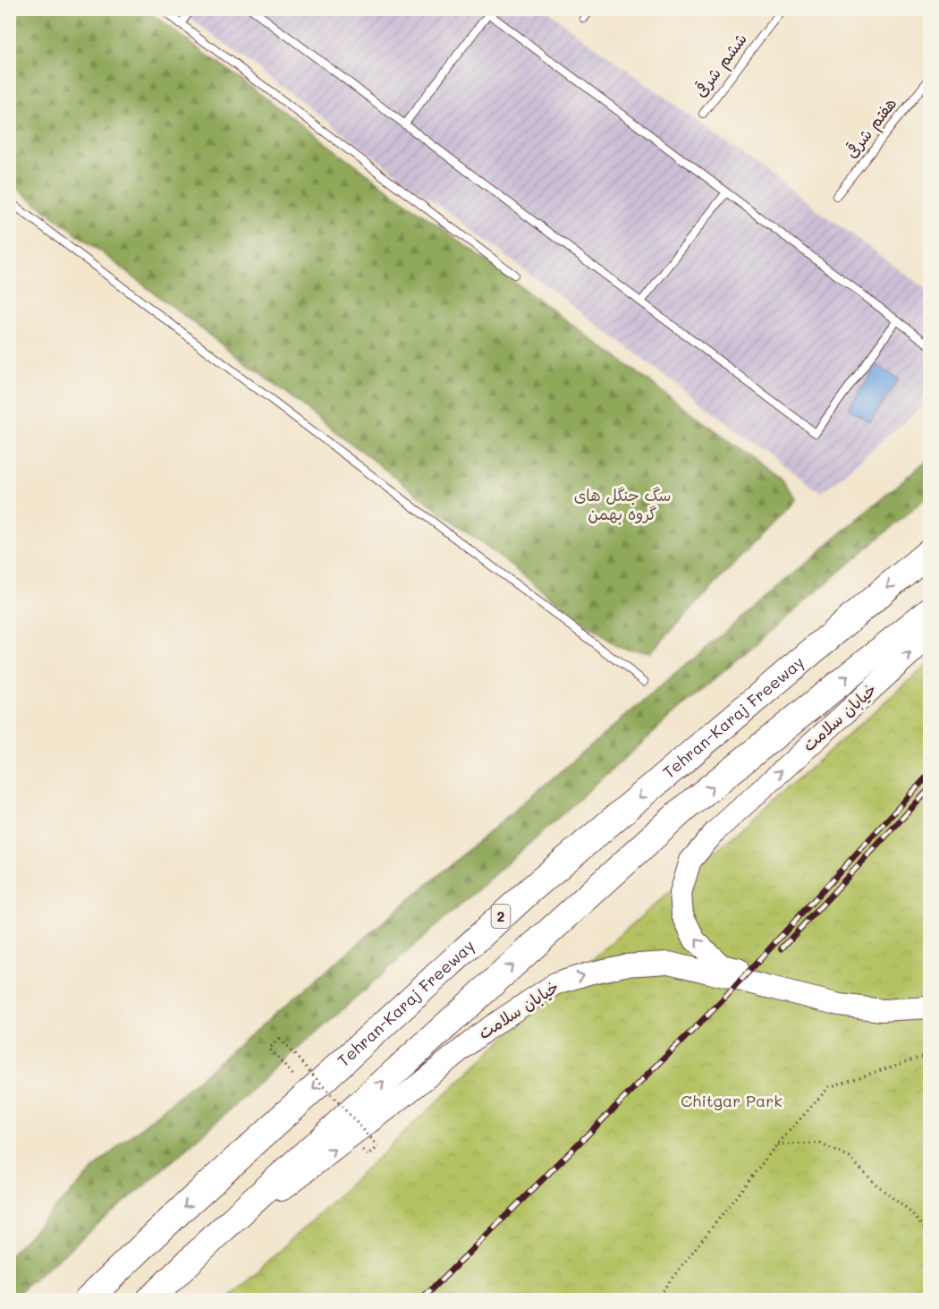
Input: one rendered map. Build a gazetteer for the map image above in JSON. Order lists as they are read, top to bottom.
{
  "streets": {
    "highway": ["Tehran-Karaj Freeway", "2"],
    "main road": ["خیابان سلامت"],
    "lane": ["ششم شرقی", "هفتم شرقی"]
  },
  "parks": ["سگ جنگل های گروه بهمن", "Chitgar Park"]
}
